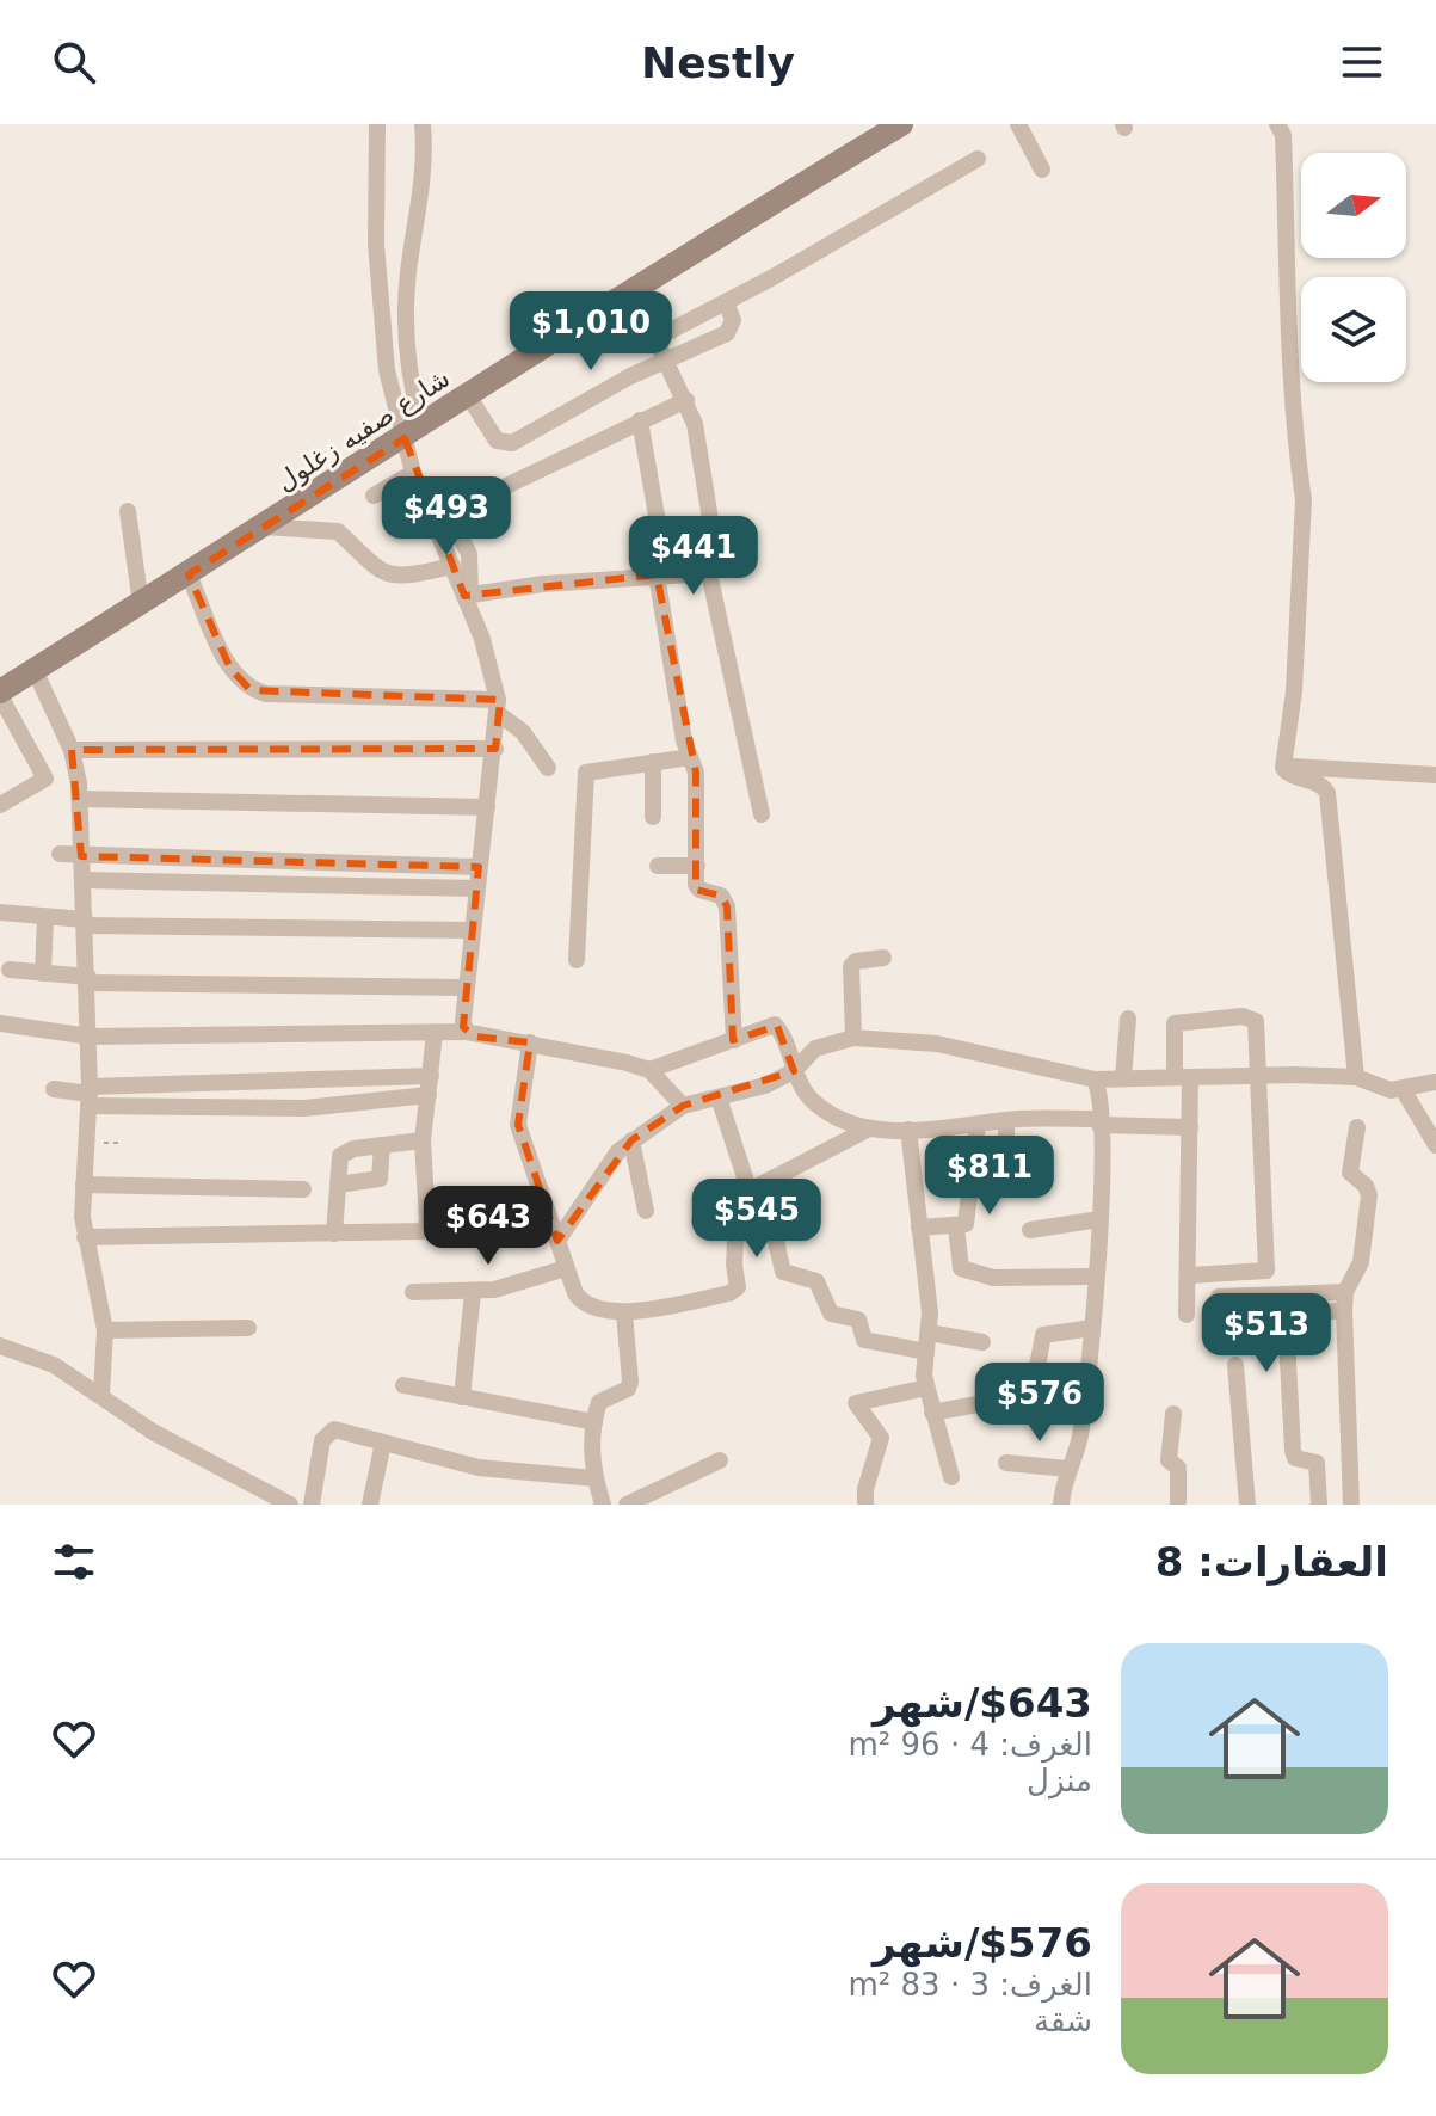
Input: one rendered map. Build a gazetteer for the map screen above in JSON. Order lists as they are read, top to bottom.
{
  "streets": {
    "street": ["شارع صفيه زغلول"]
  },
  "north": "right",
  "page": {
    "header": "Nestly",
    "price": [
      "$1,010",
      "$493",
      "$441",
      "$811",
      "$545",
      "$643",
      "$513",
      "$576"
    ],
    "heading": "العقارات: 8",
    "list": [
      {
        "name": "$643/شهر",
        "note": "الغرف: 4 · 96 m² · منزل"
      },
      {
        "name": "$576/شهر",
        "note": "الغرف: 3 · 83 m² · شقة"
      }
    ]
  }
}
